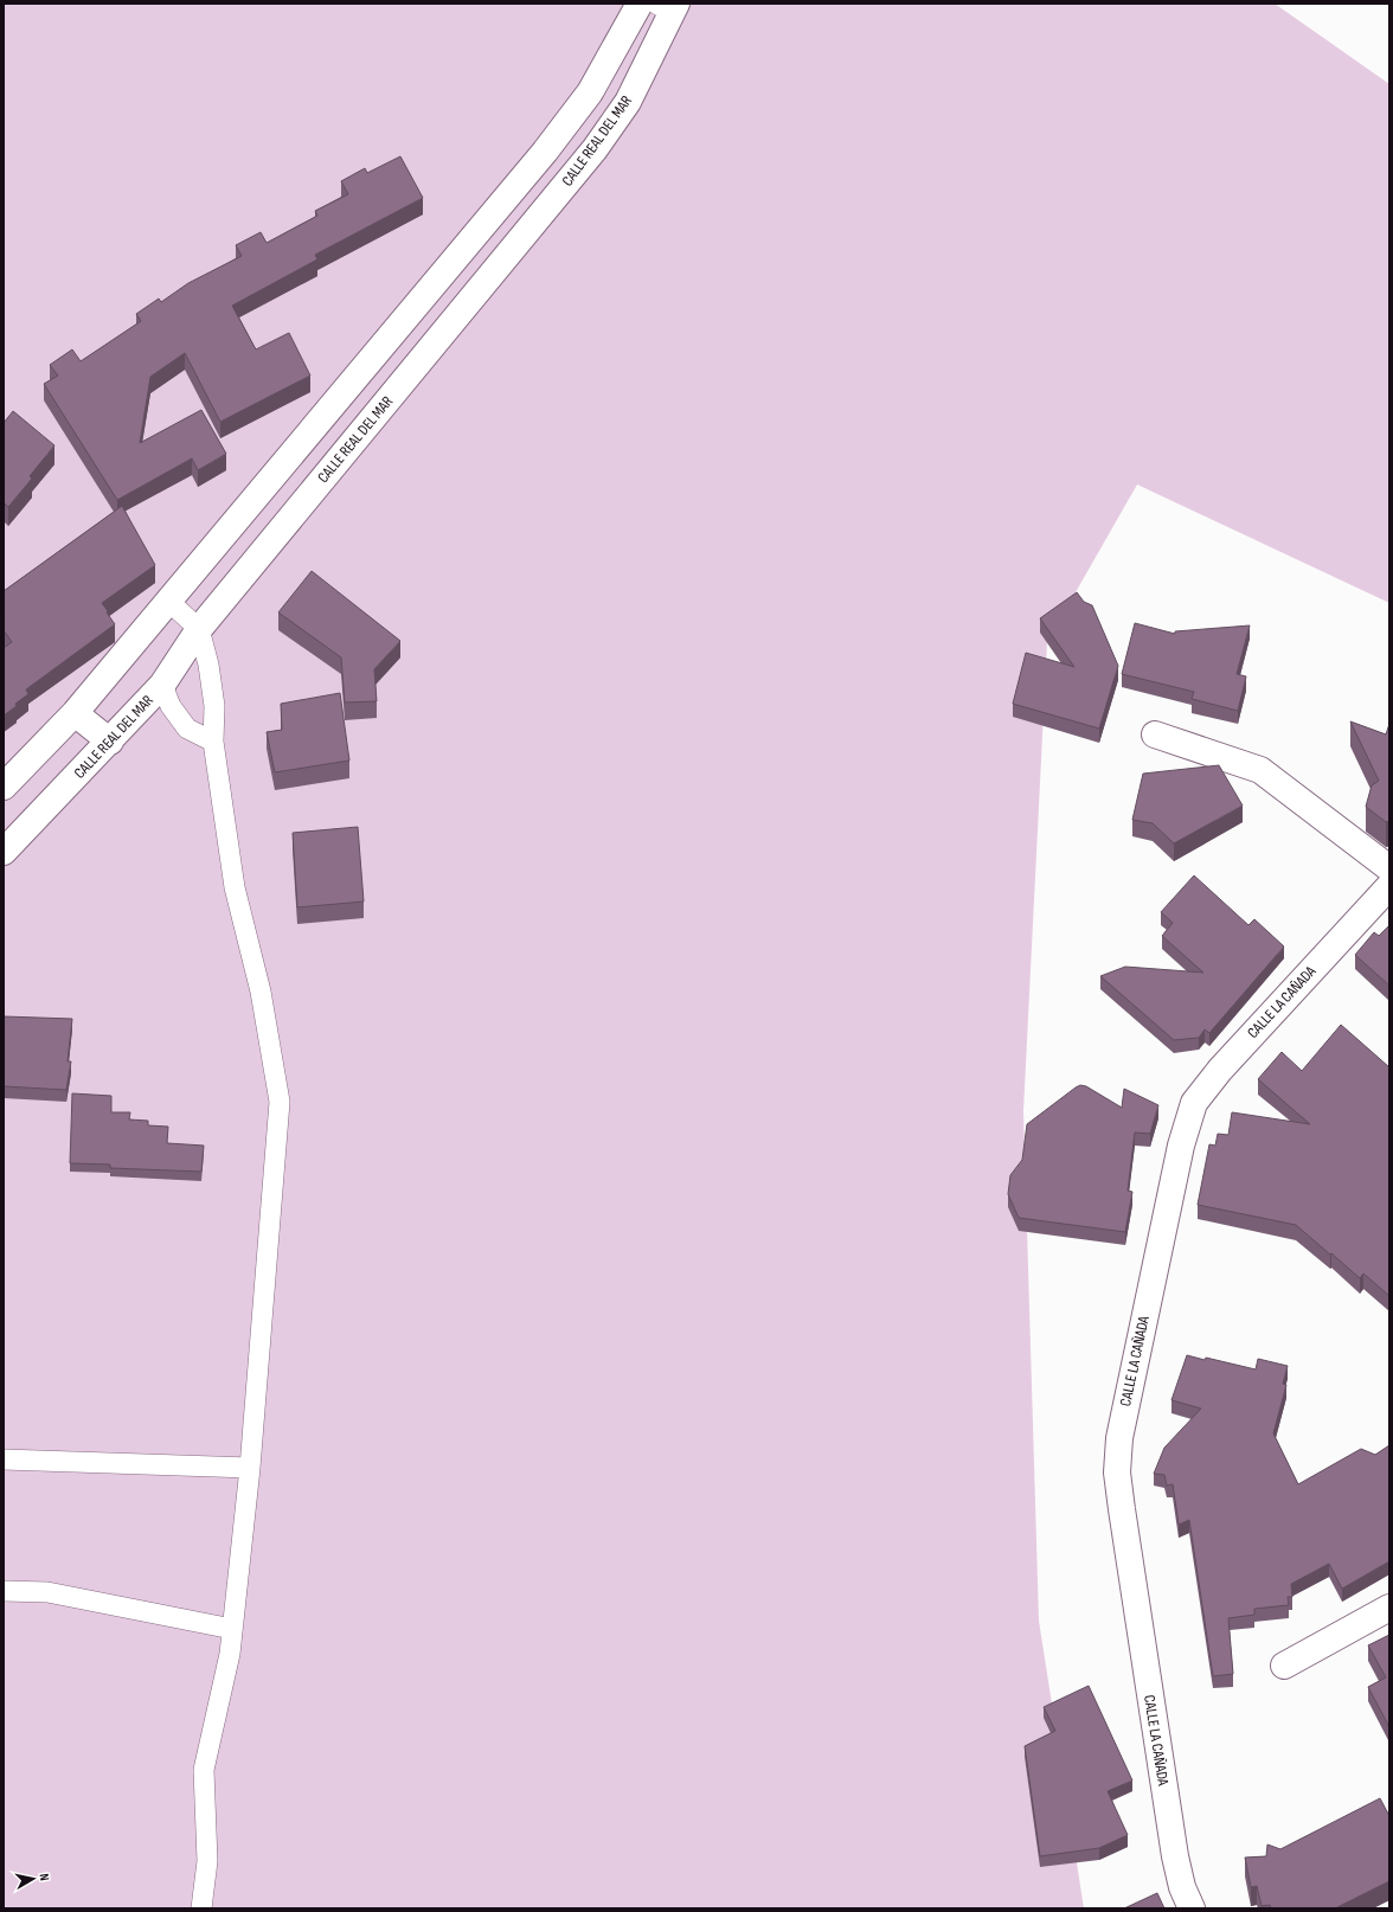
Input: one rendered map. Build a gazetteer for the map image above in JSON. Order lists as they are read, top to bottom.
{
  "streets": {
    "street": ["CALLE REAL DEL MAR", "CALLE LA CAÑADA"]
  },
  "north": "right"
}
